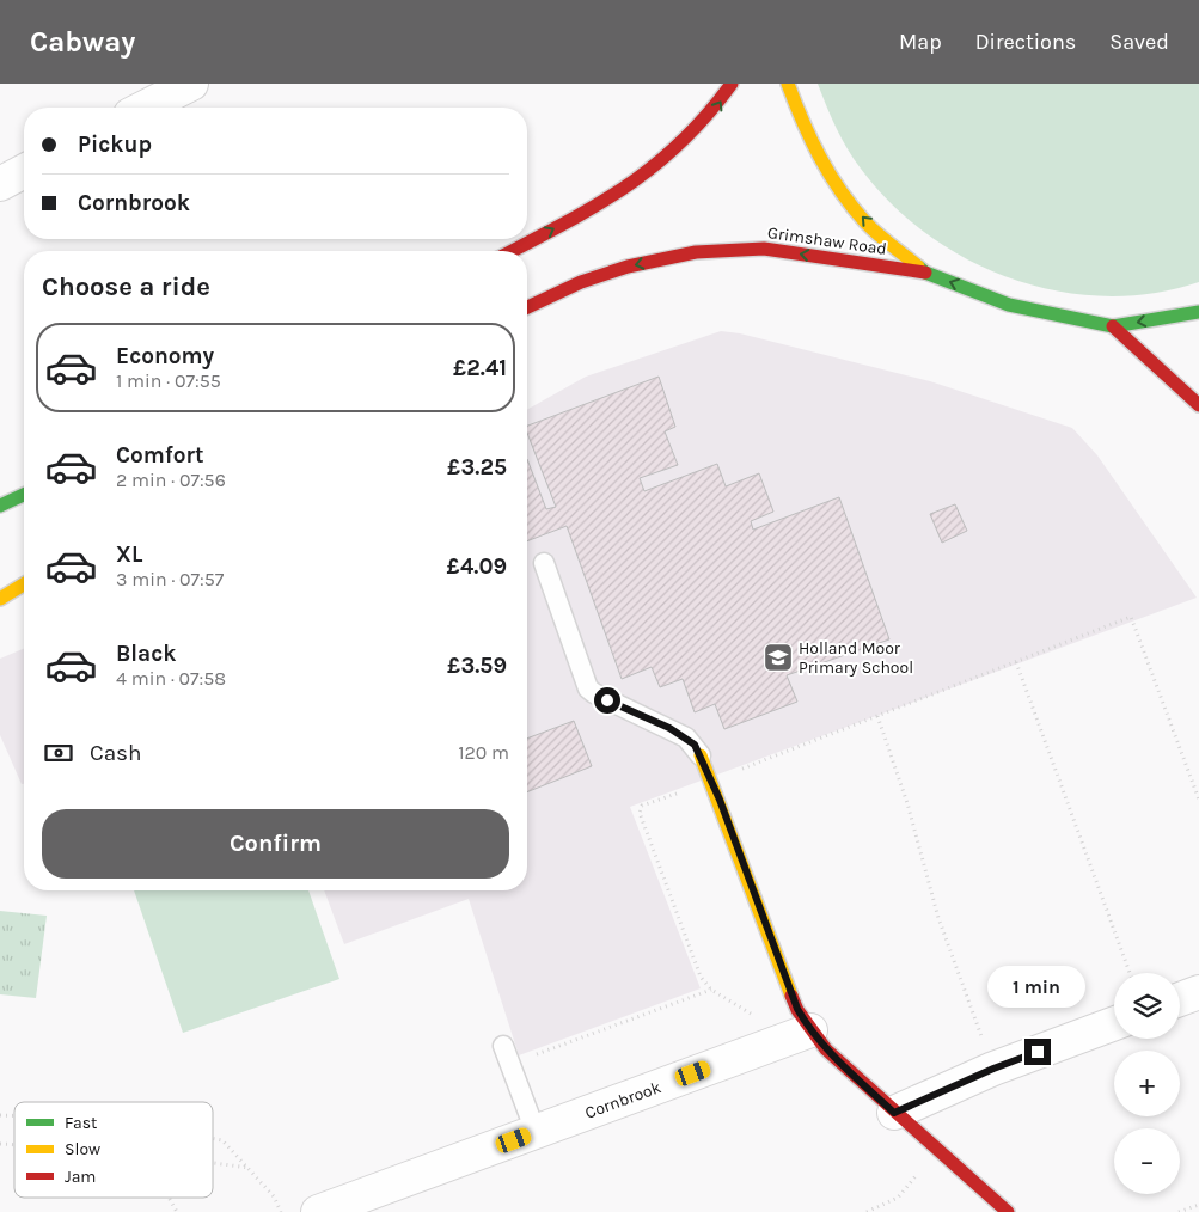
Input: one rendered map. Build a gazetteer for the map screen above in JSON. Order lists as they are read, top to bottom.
{
  "streets": {
    "main road": ["Grimshaw Road"],
    "street": ["Cornbrook"]
  },
  "one_way": ["Grimshaw Road"],
  "places": {
    "school or university": ["Holland Moor Primary School"]
  },
  "legend": ["Fast", "Slow", "Jam"],
  "page": {
    "header": "Cabway",
    "nav": ["Map", "Directions", "Saved"],
    "banner": ["Pickup", "Cornbrook"],
    "heading": "Choose a ride",
    "list": [
      {
        "name": "Economy",
        "note": "1 min · 07:55",
        "value": "£2.41"
      },
      {
        "name": "Comfort",
        "note": "2 min · 07:56",
        "value": "£3.25"
      },
      {
        "name": "XL",
        "note": "3 min · 07:57",
        "value": "£4.09"
      },
      {
        "name": "Black",
        "note": "4 min · 07:58",
        "value": "£3.59"
      }
    ],
    "pay": ["Cash", "120 m"],
    "buttons": "Confirm",
    "bubble": "1 min",
    "map_buttons": ["+", "−"]
  }
}
